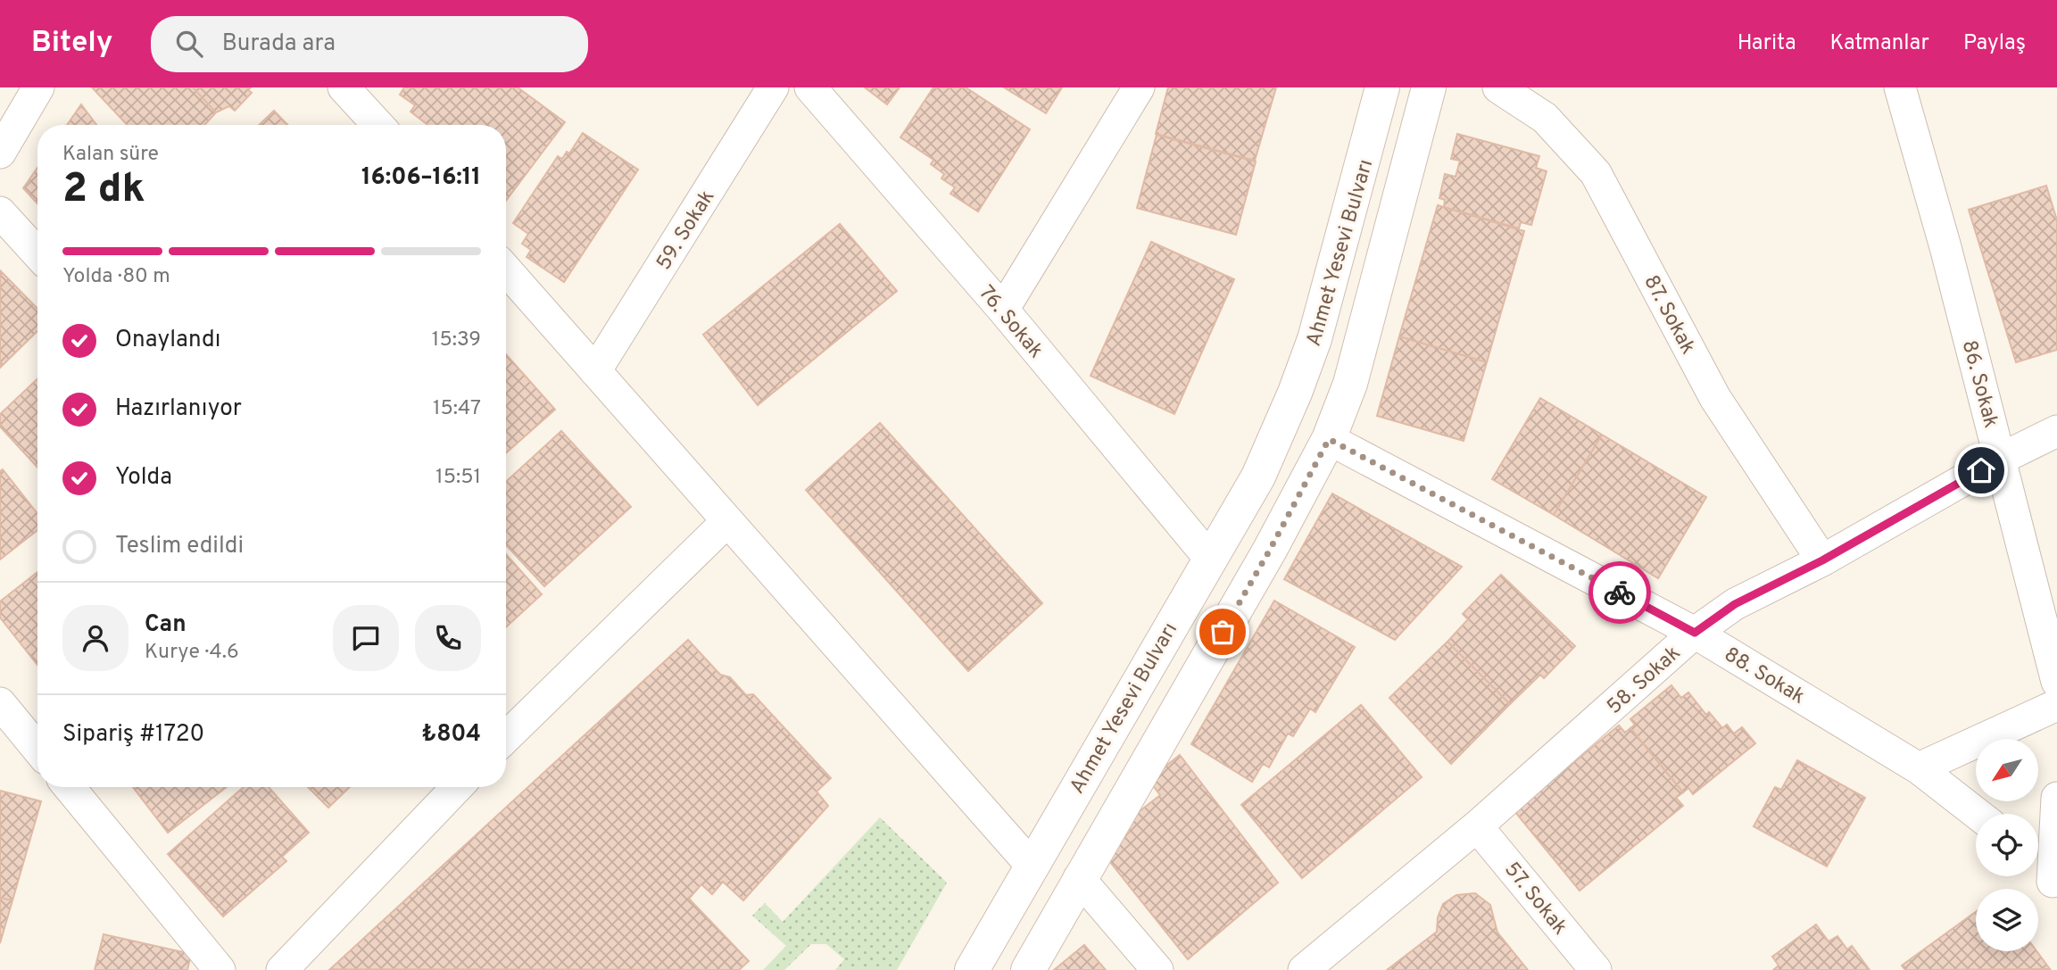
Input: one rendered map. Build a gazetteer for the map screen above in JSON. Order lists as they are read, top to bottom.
{
  "streets": {
    "main road": ["Ahmet Yesevi Bulvarı"],
    "street": [
      "59. Sokak",
      "87. Sokak",
      "76. Sokak",
      "86. Sokak",
      "88. Sokak",
      "58. Sokak",
      "57. Sokak"
    ]
  },
  "crossings": [
    ["Ahmet Yesevi Bulvarı", "76. Sokak"],
    ["87. Sokak", "58. Sokak"],
    ["86. Sokak", "58. Sokak"],
    ["88. Sokak", "58. Sokak"],
    ["58. Sokak", "57. Sokak"]
  ],
  "north": "bottom left",
  "page": {
    "header": "Bitely",
    "search": "Burada ara",
    "nav": ["Harita", "Katmanlar", "Paylaş"],
    "heading": ["2 dk", "Kalan süre", "16:06–16:11"],
    "panel": [
      "Can",
      "Kurye · 4.6",
      "Sipariş #1720",
      "₺804"
    ],
    "bar": "Yolda · 80 m",
    "list": [
      ["Onaylandı", "15:39"],
      ["Hazırlanıyor", "15:47"],
      ["Yolda", "15:51"],
      "Teslim edildi"
    ]
  }
}
